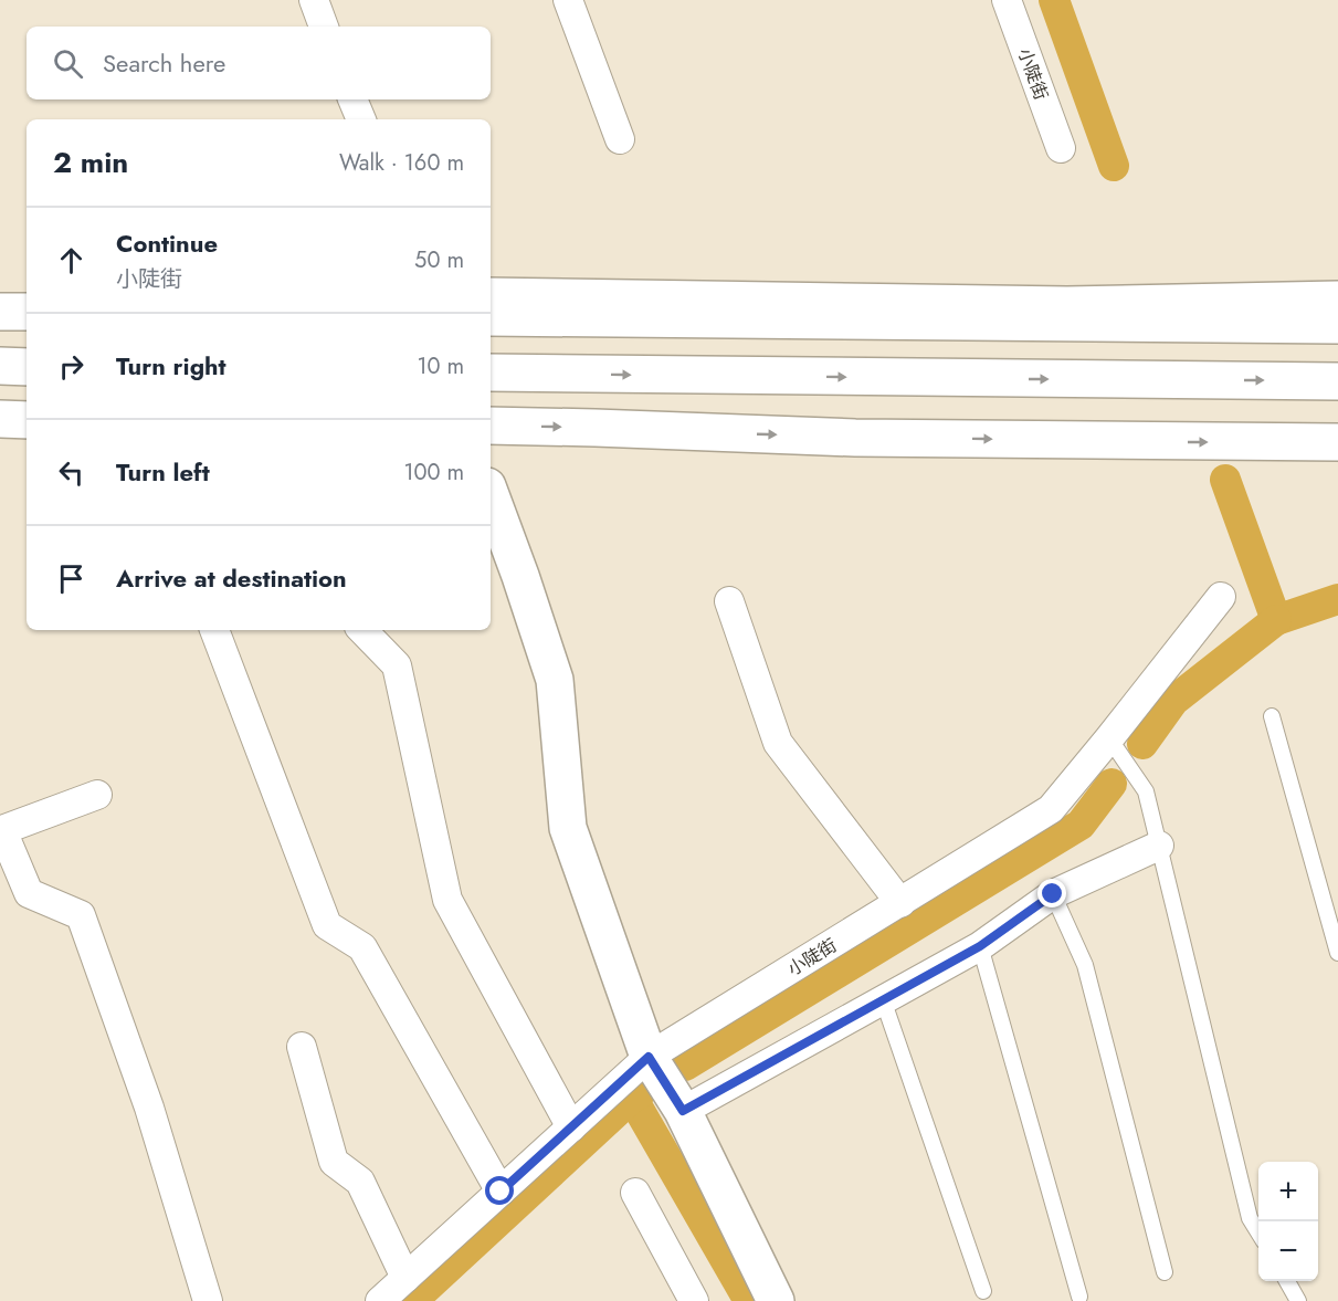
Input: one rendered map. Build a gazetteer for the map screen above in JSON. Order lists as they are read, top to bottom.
{
  "streets": {
    "street": ["小陡街"]
  },
  "page": {
    "search": "Search here",
    "heading": ["2 min", "Walk · 160 m"],
    "list": [
      ["Continue", "小陡街", "50 m"],
      ["Turn right", "10 m"],
      ["Turn left", "100 m"],
      "Arrive at destination"
    ],
    "map_buttons": ["+", "−"]
  }
}
